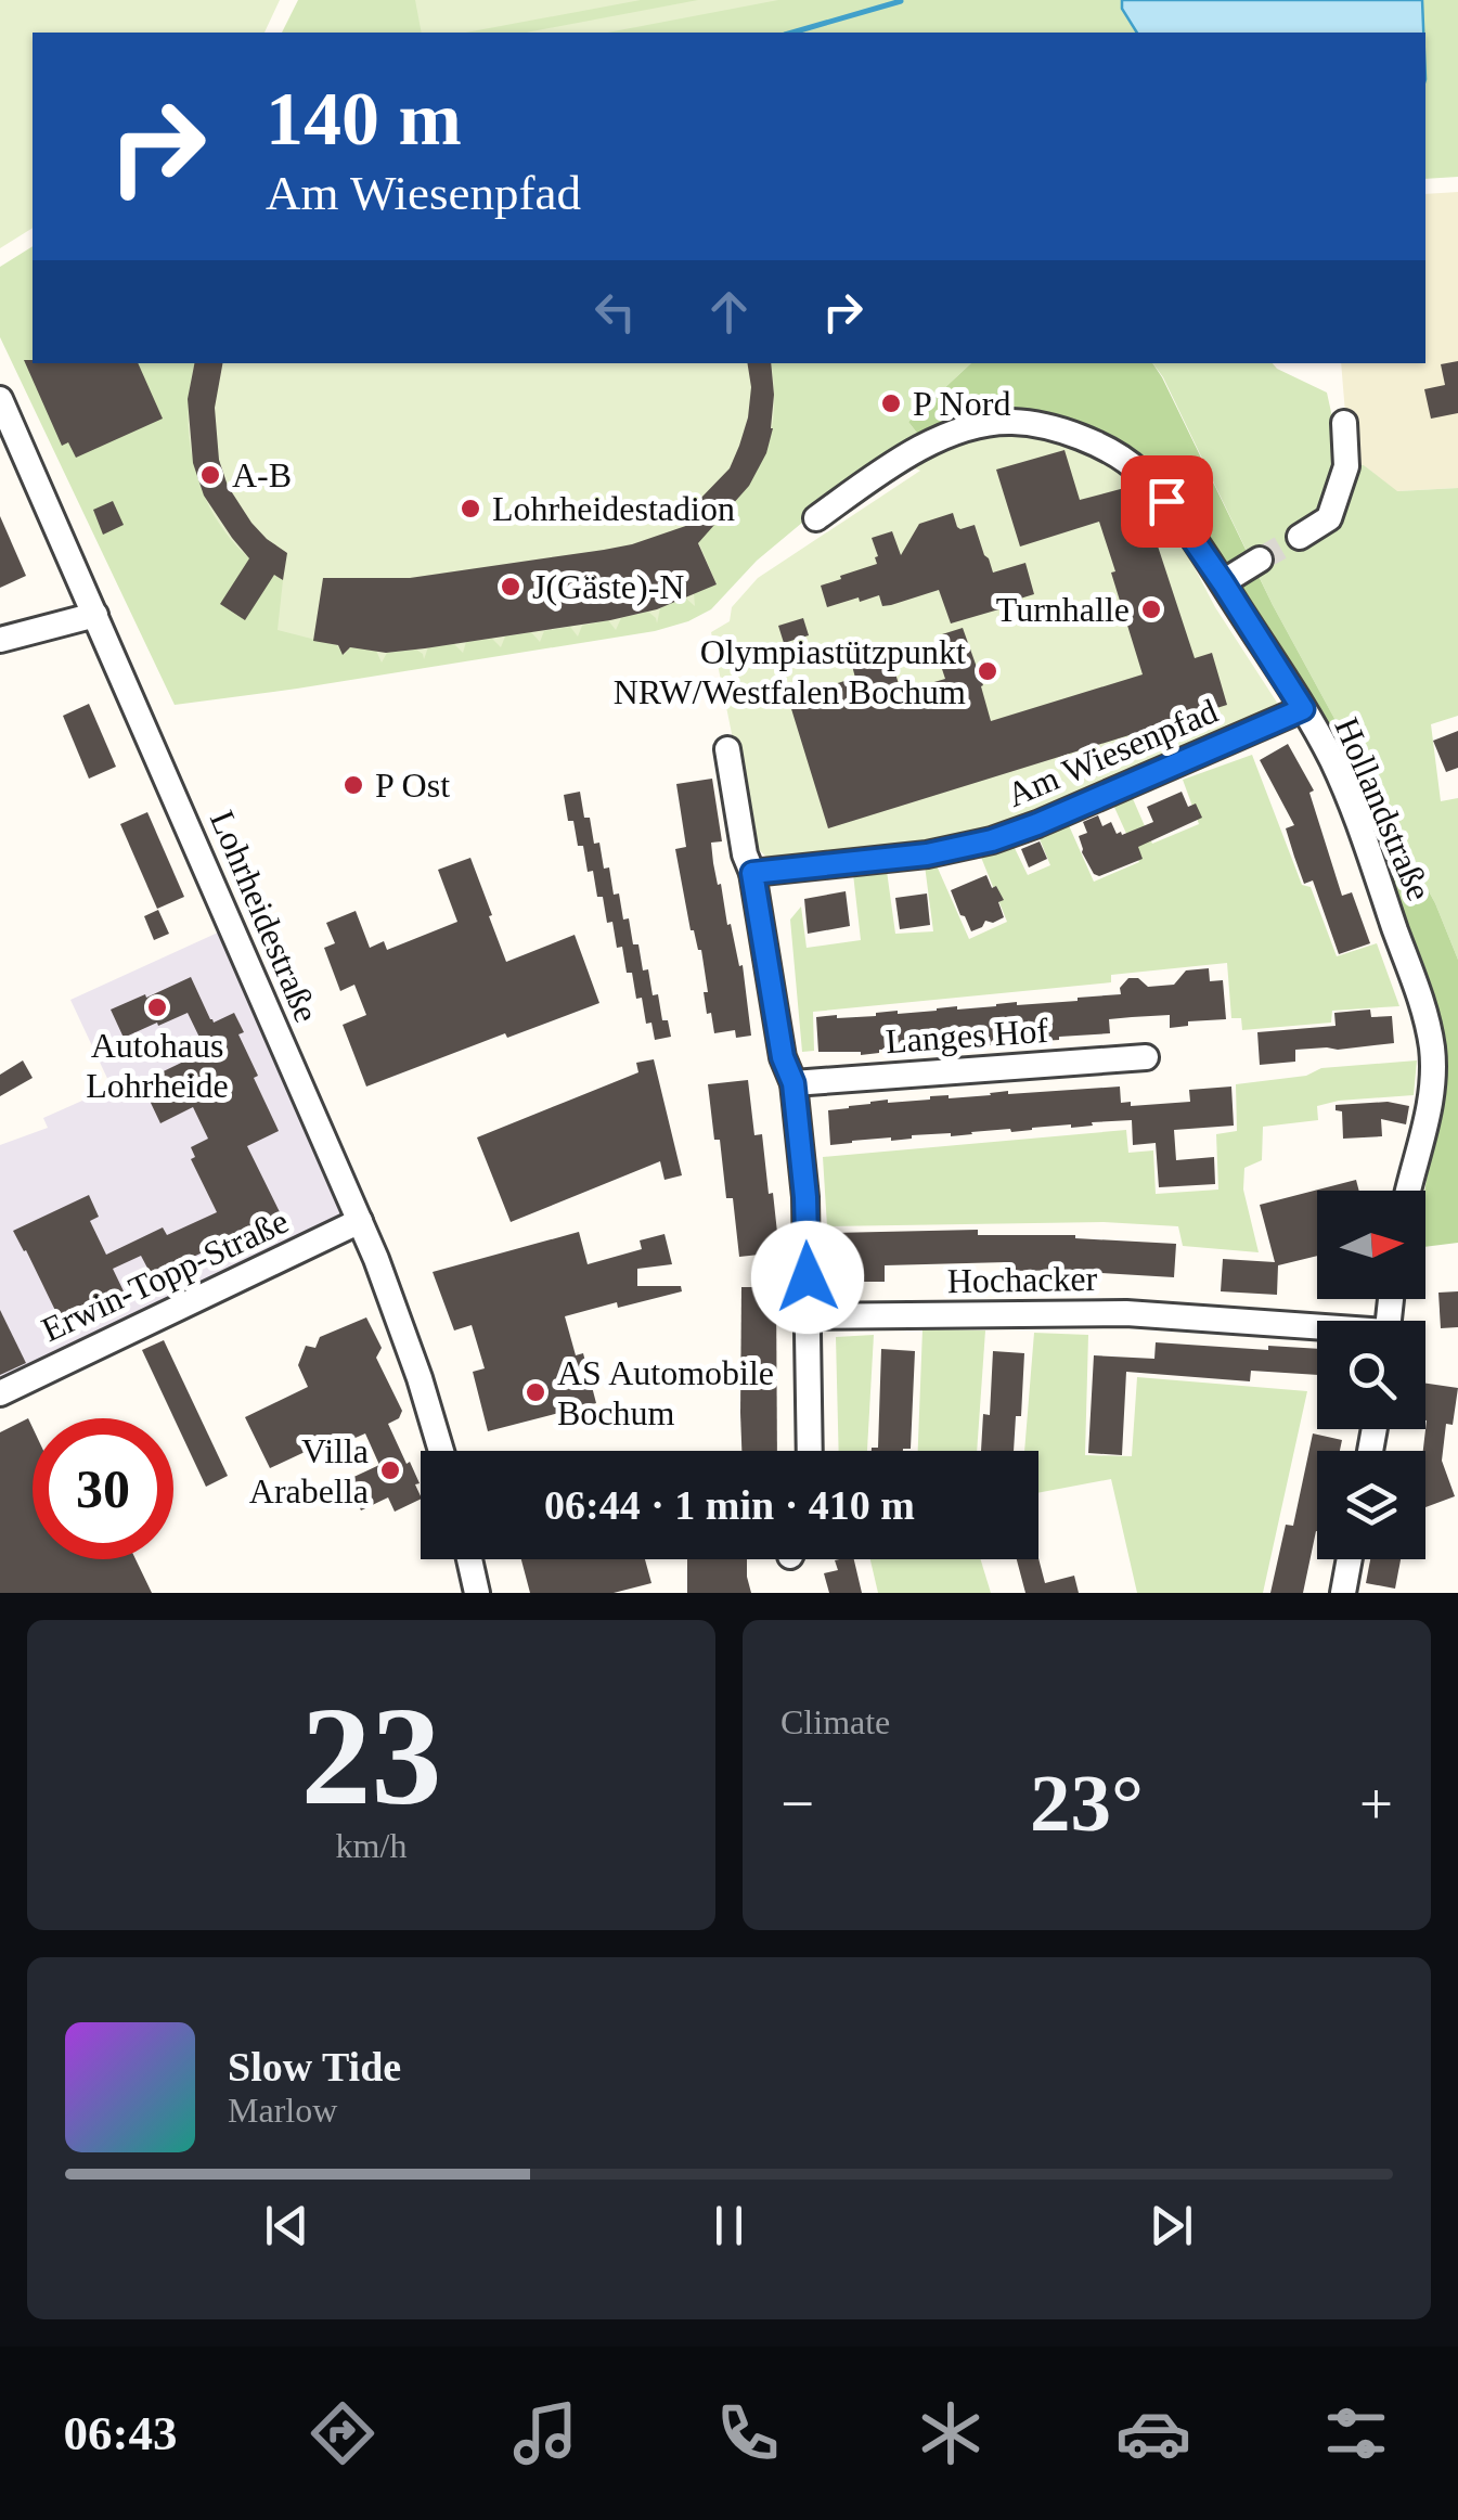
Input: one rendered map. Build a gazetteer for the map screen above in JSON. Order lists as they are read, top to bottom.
{
  "streets": {
    "street": [
      "Am Wiesenpfad",
      "Hollandstraße",
      "Lohrheidestraße",
      "Langes Hof",
      "Erwin-Topp-Straße",
      "Hochacker"
    ]
  },
  "crossings": [
    ["Am Wiesenpfad", "Hollandstraße"],
    ["Lohrheidestraße", "Erwin-Topp-Straße"]
  ],
  "places": [
    "P Nord",
    "A-B",
    "Lohrheidestadion",
    "J(Gäste)-N",
    "Turnhalle",
    "Olympiastützpunkt NRW/Westfalen Bochum",
    "P Ost",
    "Autohaus Lohrheide",
    "AS Automobile Bochum",
    "Villa Arabella"
  ],
  "north": "right",
  "page": {
    "turn": ["140 m", "Am Wiesenpfad"],
    "limit": "30",
    "trip": "06:44 · 1 min · 410 m",
    "tile": [
      ["23", "km/h"],
      "Climate"
    ],
    "heat": ["−", "23°", "+"],
    "song": ["Slow Tide", "Marlow"],
    "tabs": "06:43"
  }
}
